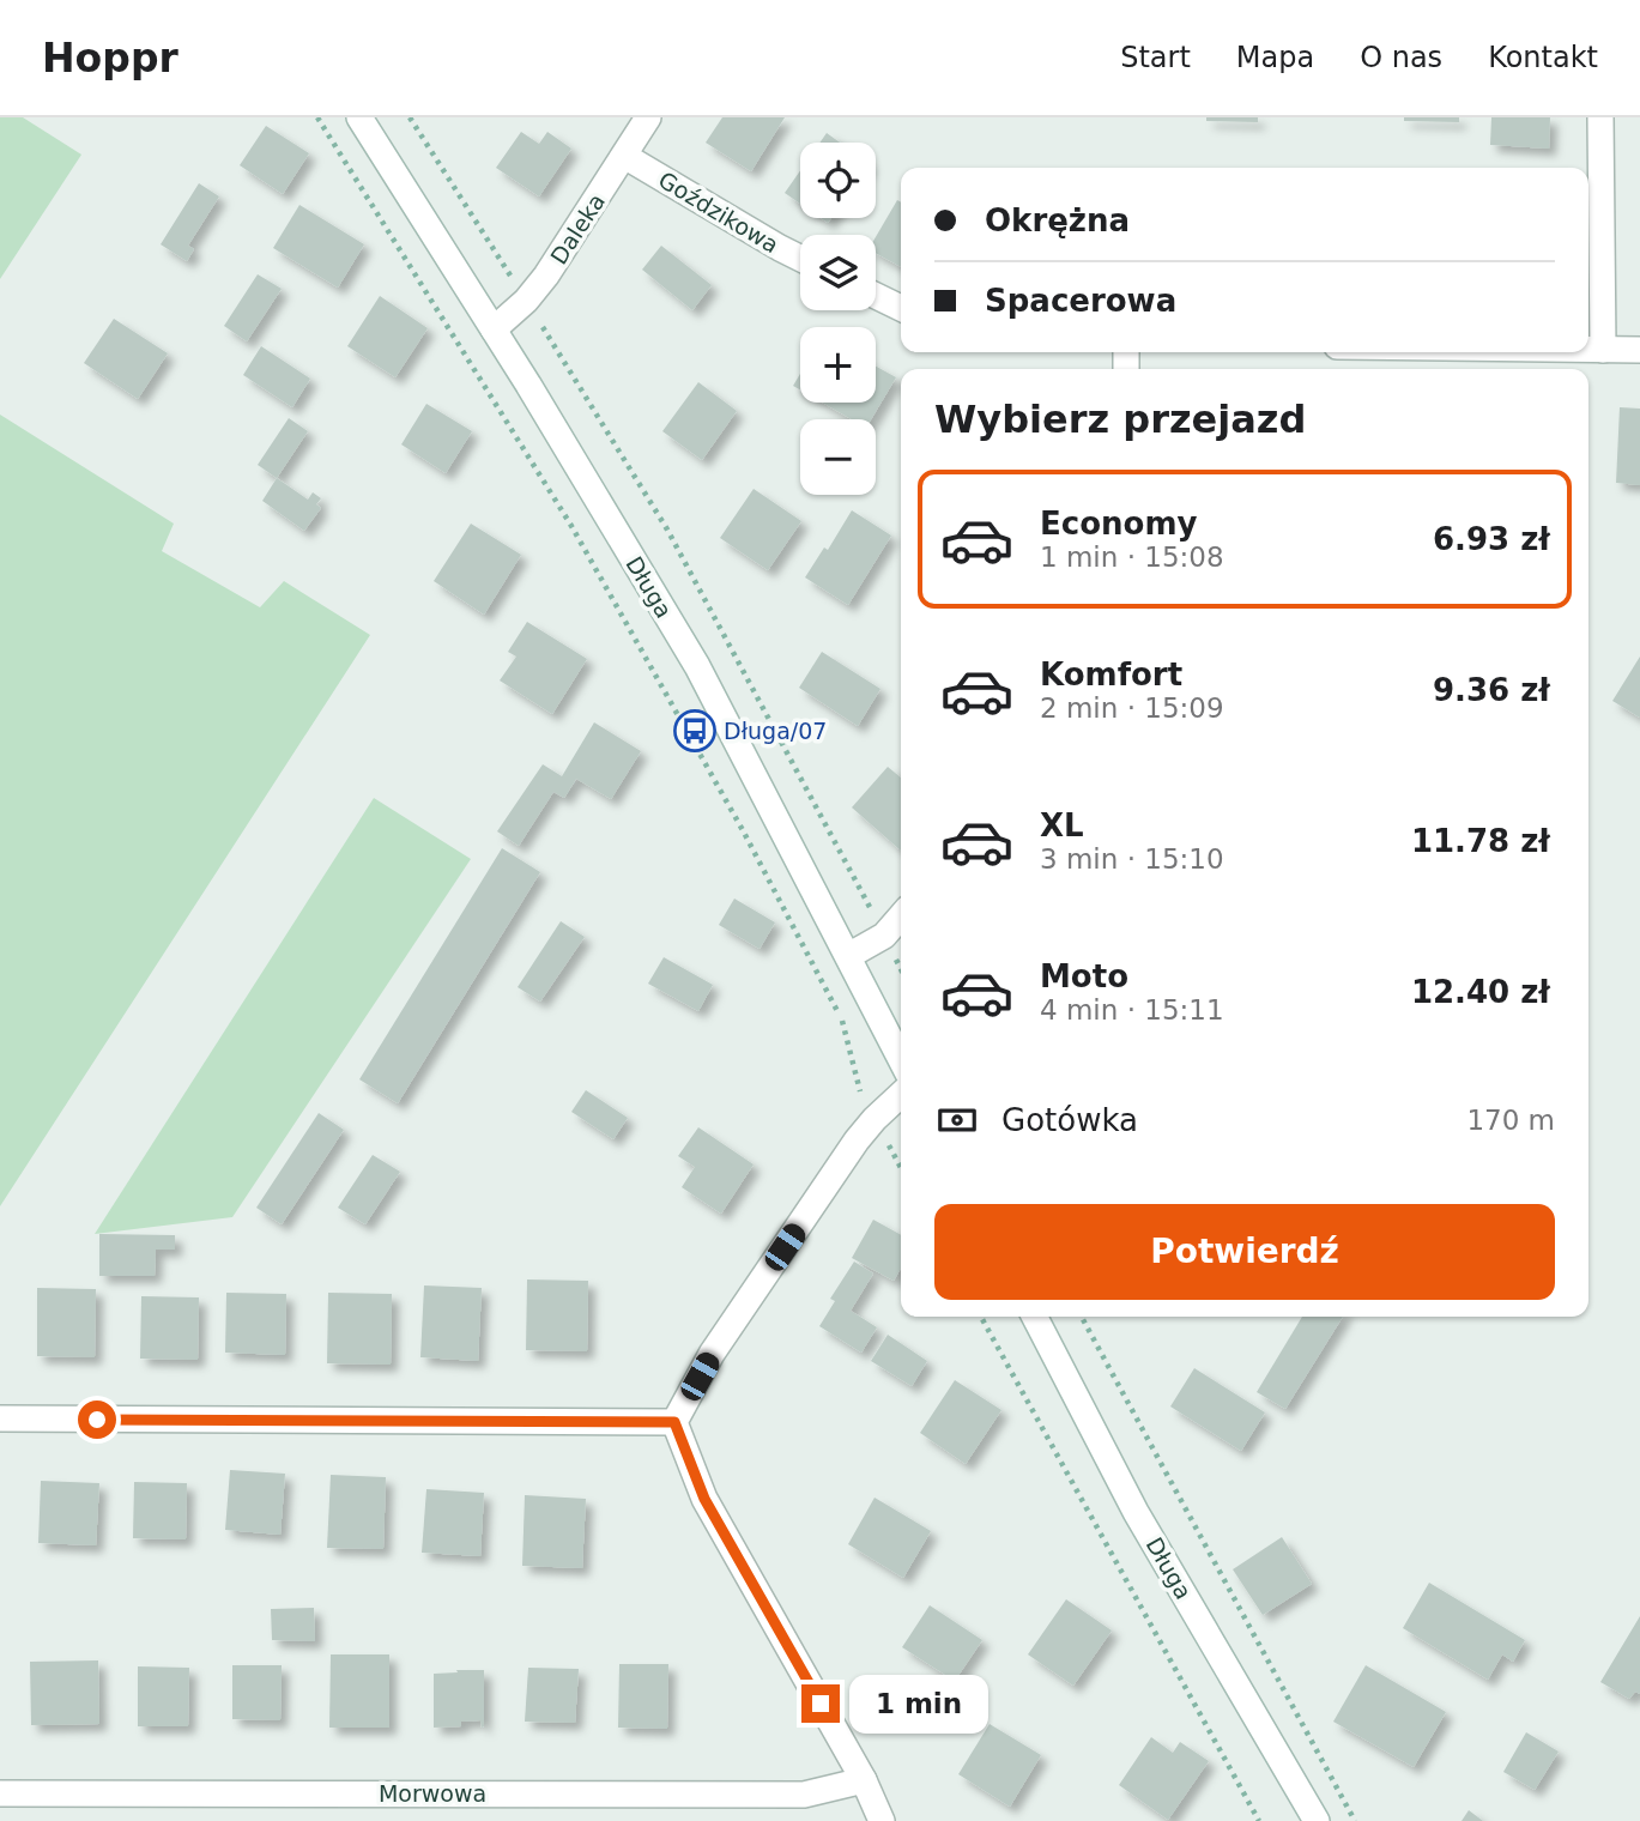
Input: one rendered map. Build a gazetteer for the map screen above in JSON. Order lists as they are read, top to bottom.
{
  "streets": {
    "street": [
      "Goździkowa",
      "Daleka",
      "Długa",
      "Morwowa"
    ]
  },
  "crossings": [
    ["Goździkowa", "Daleka"],
    ["Daleka", "Długa"]
  ],
  "places": {
    "bus stop": ["Długa/07"]
  },
  "page": {
    "header": "Hoppr",
    "nav": [
      "Start",
      "Mapa",
      "O nas",
      "Kontakt"
    ],
    "map_buttons": ["+", "−"],
    "banner": ["Okrężna", "Spacerowa"],
    "heading": "Wybierz przejazd",
    "list": [
      {
        "name": "Economy",
        "note": "1 min · 15:08",
        "value": "6.93 zł"
      },
      {
        "name": "Komfort",
        "note": "2 min · 15:09",
        "value": "9.36 zł"
      },
      {
        "name": "XL",
        "note": "3 min · 15:10",
        "value": "11.78 zł"
      },
      {
        "name": "Moto",
        "note": "4 min · 15:11",
        "value": "12.40 zł"
      }
    ],
    "pay": ["Gotówka", "170 m"],
    "buttons": "Potwierdź",
    "bubble": "1 min"
  }
}
